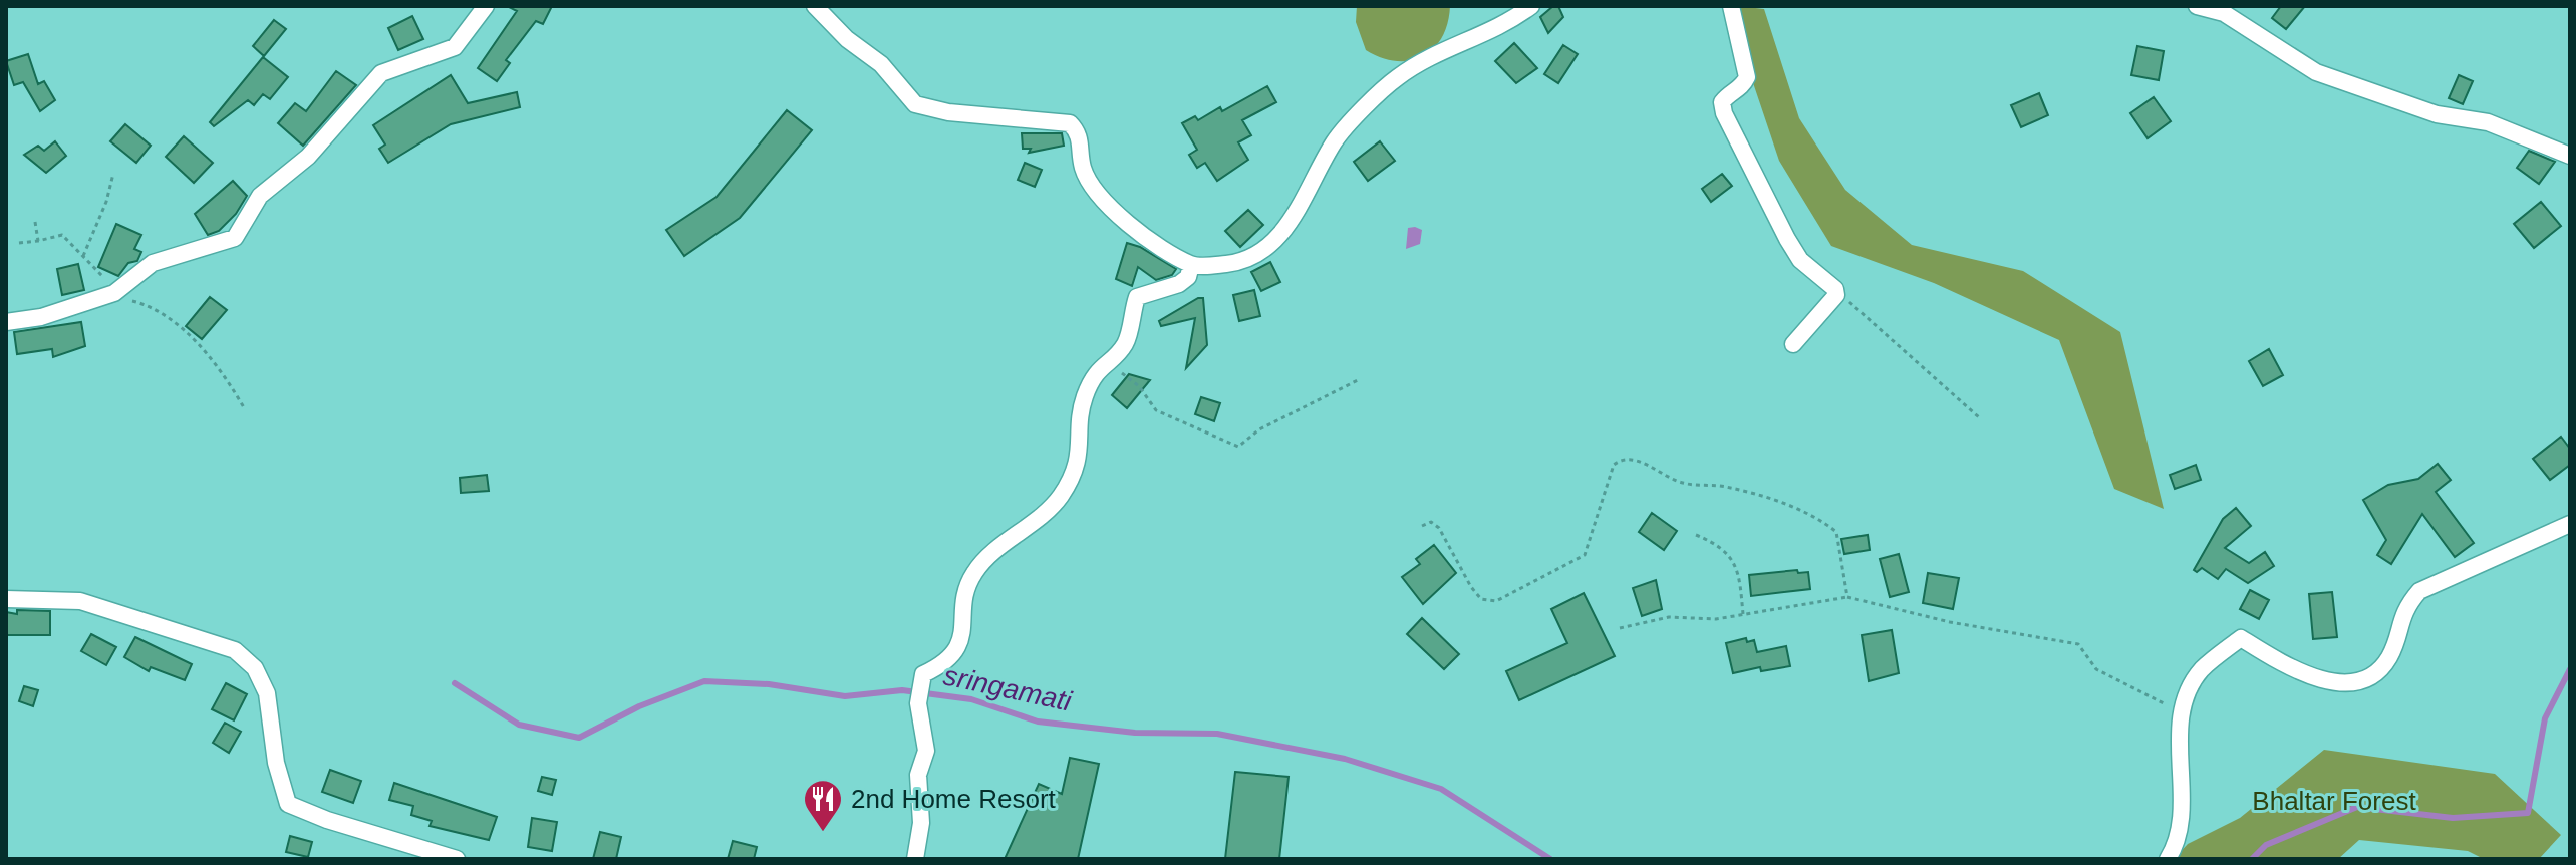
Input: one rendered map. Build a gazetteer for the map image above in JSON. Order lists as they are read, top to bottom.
{
  "water": ["sringamati"],
  "parks": ["Bhaltar Forest"],
  "places": {
    "restaurant": ["2nd Home Resort"]
  }
}
